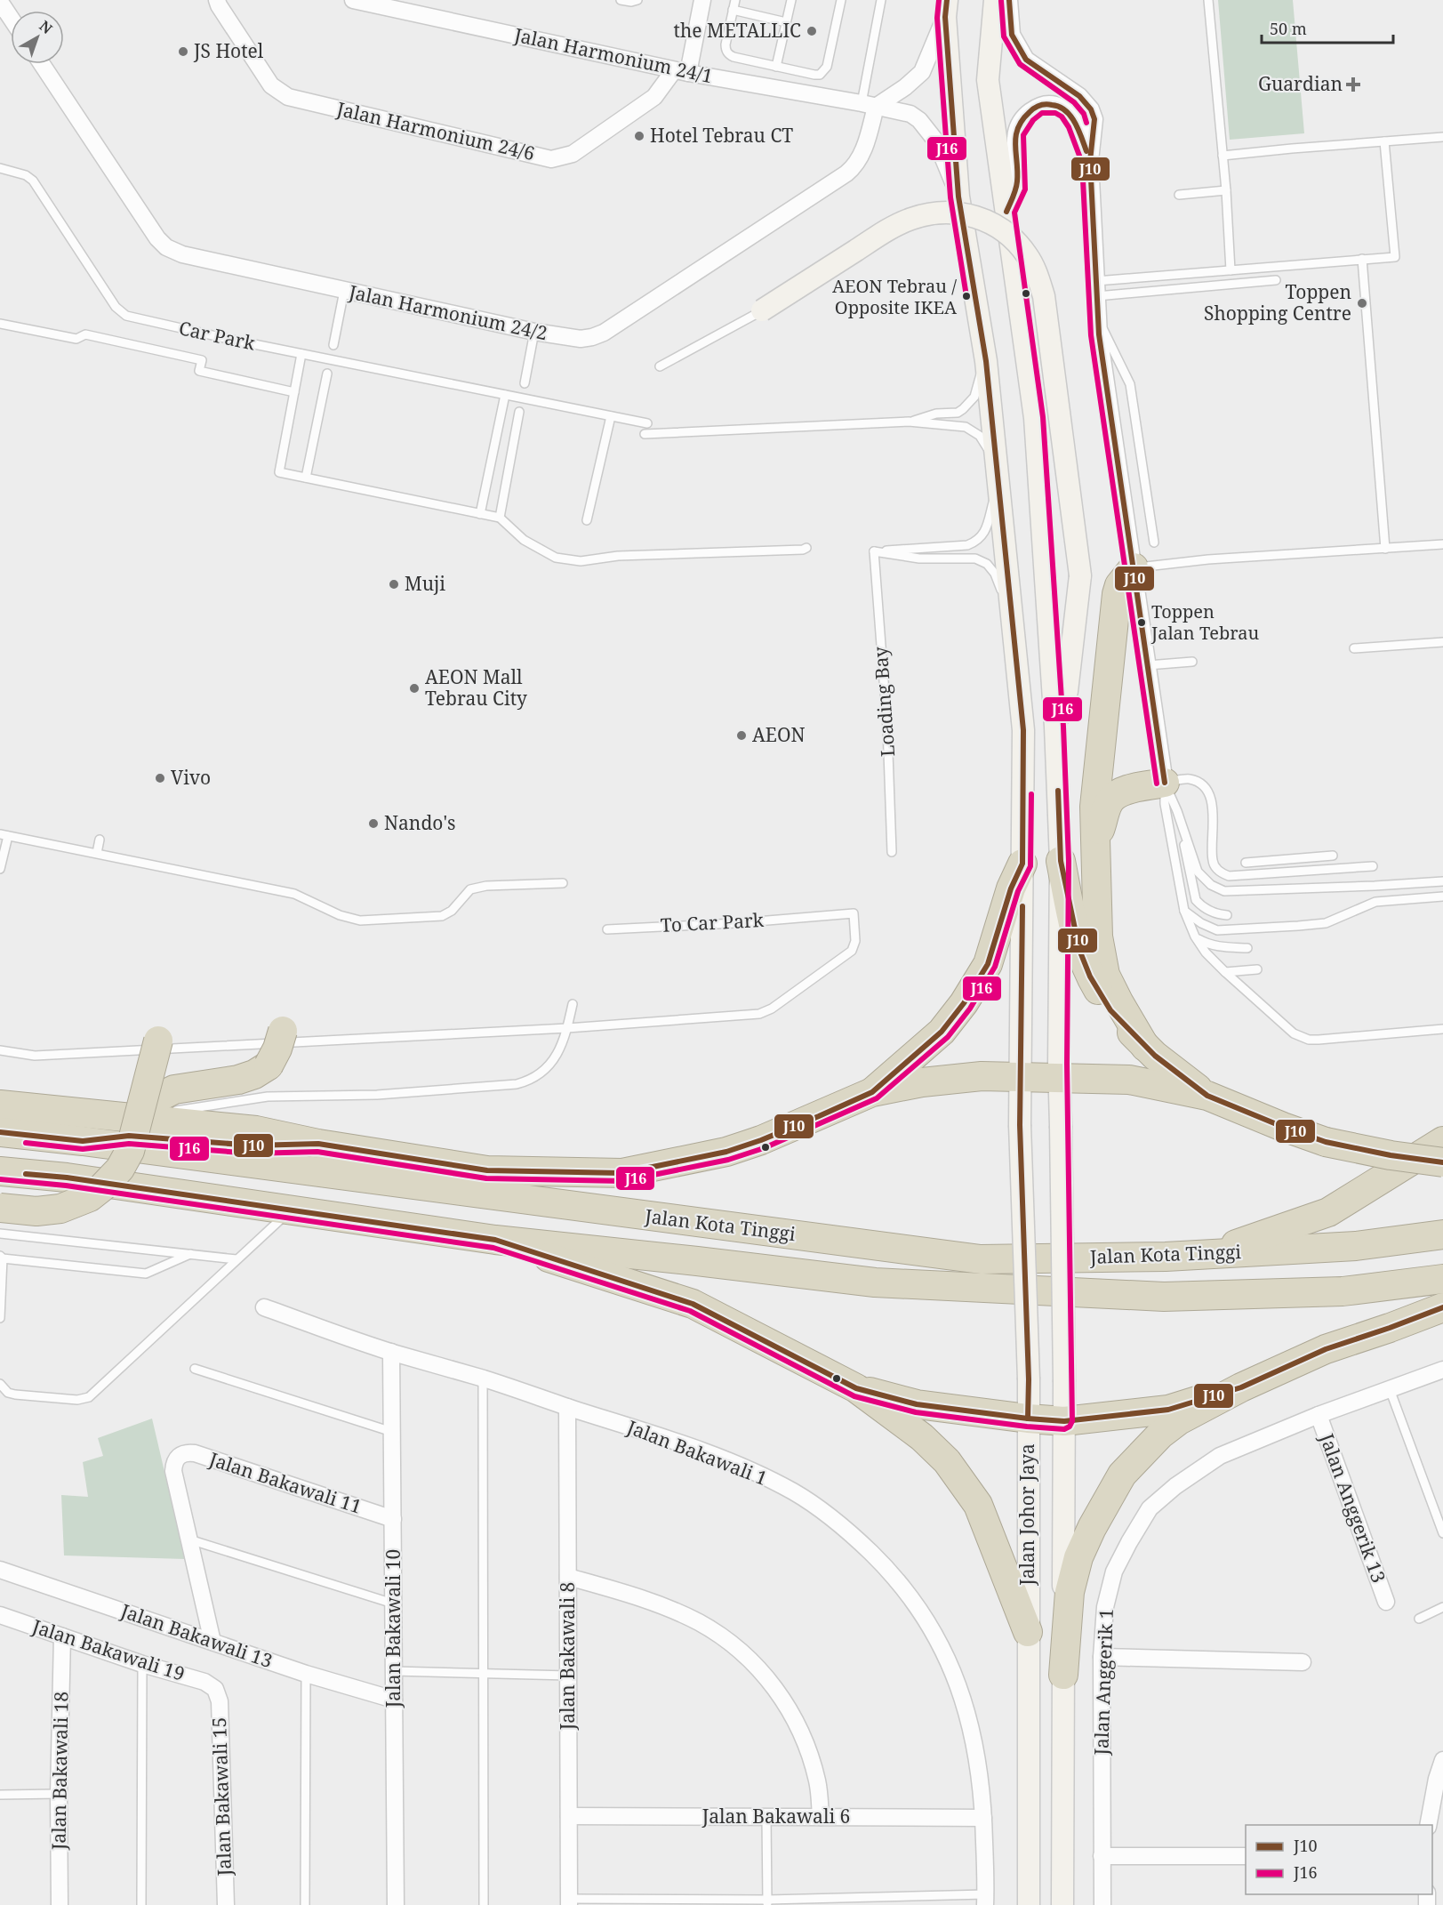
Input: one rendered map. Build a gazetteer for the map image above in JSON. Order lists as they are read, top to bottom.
{
  "streets": {
    "highway": ["Jalan Kota Tinggi"],
    "main road": ["Jalan Johor Jaya"],
    "street": [
      "Jalan Harmonium 24/1",
      "Jalan Harmonium 24/6",
      "Jalan Harmonium 24/2",
      "Jalan Bakawali 1",
      "Jalan Bakawali 11",
      "Jalan Anggerik 13",
      "Jalan Bakawali 10",
      "Jalan Bakawali 13",
      "Jalan Bakawali 19",
      "Jalan Bakawali 8",
      "Jalan Anggerik 1",
      "Jalan Bakawali 18",
      "Jalan Bakawali 15",
      "Jalan Bakawali 6"
    ],
    "lane": ["Car Park", "Loading Bay", "To Car Park"]
  },
  "crossings": [
    ["Jalan Harmonium 24/1", "Jalan Harmonium 24/6"],
    ["Jalan Harmonium 24/1", "Jalan Harmonium 24/2"],
    ["Jalan Harmonium 24/1", "Jalan Johor Jaya"],
    ["Jalan Bakawali 1", "Jalan Bakawali 10"],
    ["Jalan Bakawali 1", "Jalan Bakawali 8"],
    ["Jalan Bakawali 1", "Jalan Bakawali 6"],
    ["Jalan Bakawali 11", "Jalan Bakawali 10"],
    ["Jalan Anggerik 13", "Jalan Anggerik 1"],
    ["Jalan Bakawali 10", "Jalan Bakawali 13"],
    ["Jalan Bakawali 19", "Jalan Bakawali 18"],
    ["Jalan Bakawali 19", "Jalan Bakawali 15"],
    ["Jalan Bakawali 8", "Jalan Bakawali 6"]
  ],
  "places": {
    "other": [
      "the METALLIC",
      "JS Hotel",
      "Hotel Tebrau CT",
      "AEON Tebrau / Opposite IKEA",
      "Toppen Shopping Centre",
      "Muji",
      "Toppen Jalan Tebrau",
      "AEON Mall Tebrau City",
      "AEON",
      "Vivo",
      "Nando's"
    ],
    "health": ["Guardian"]
  },
  "lines": ["transit line J10", "transit line J16"],
  "legend": ["J10", "J16"],
  "scale_bar": "50 m",
  "north": "top right"
}
